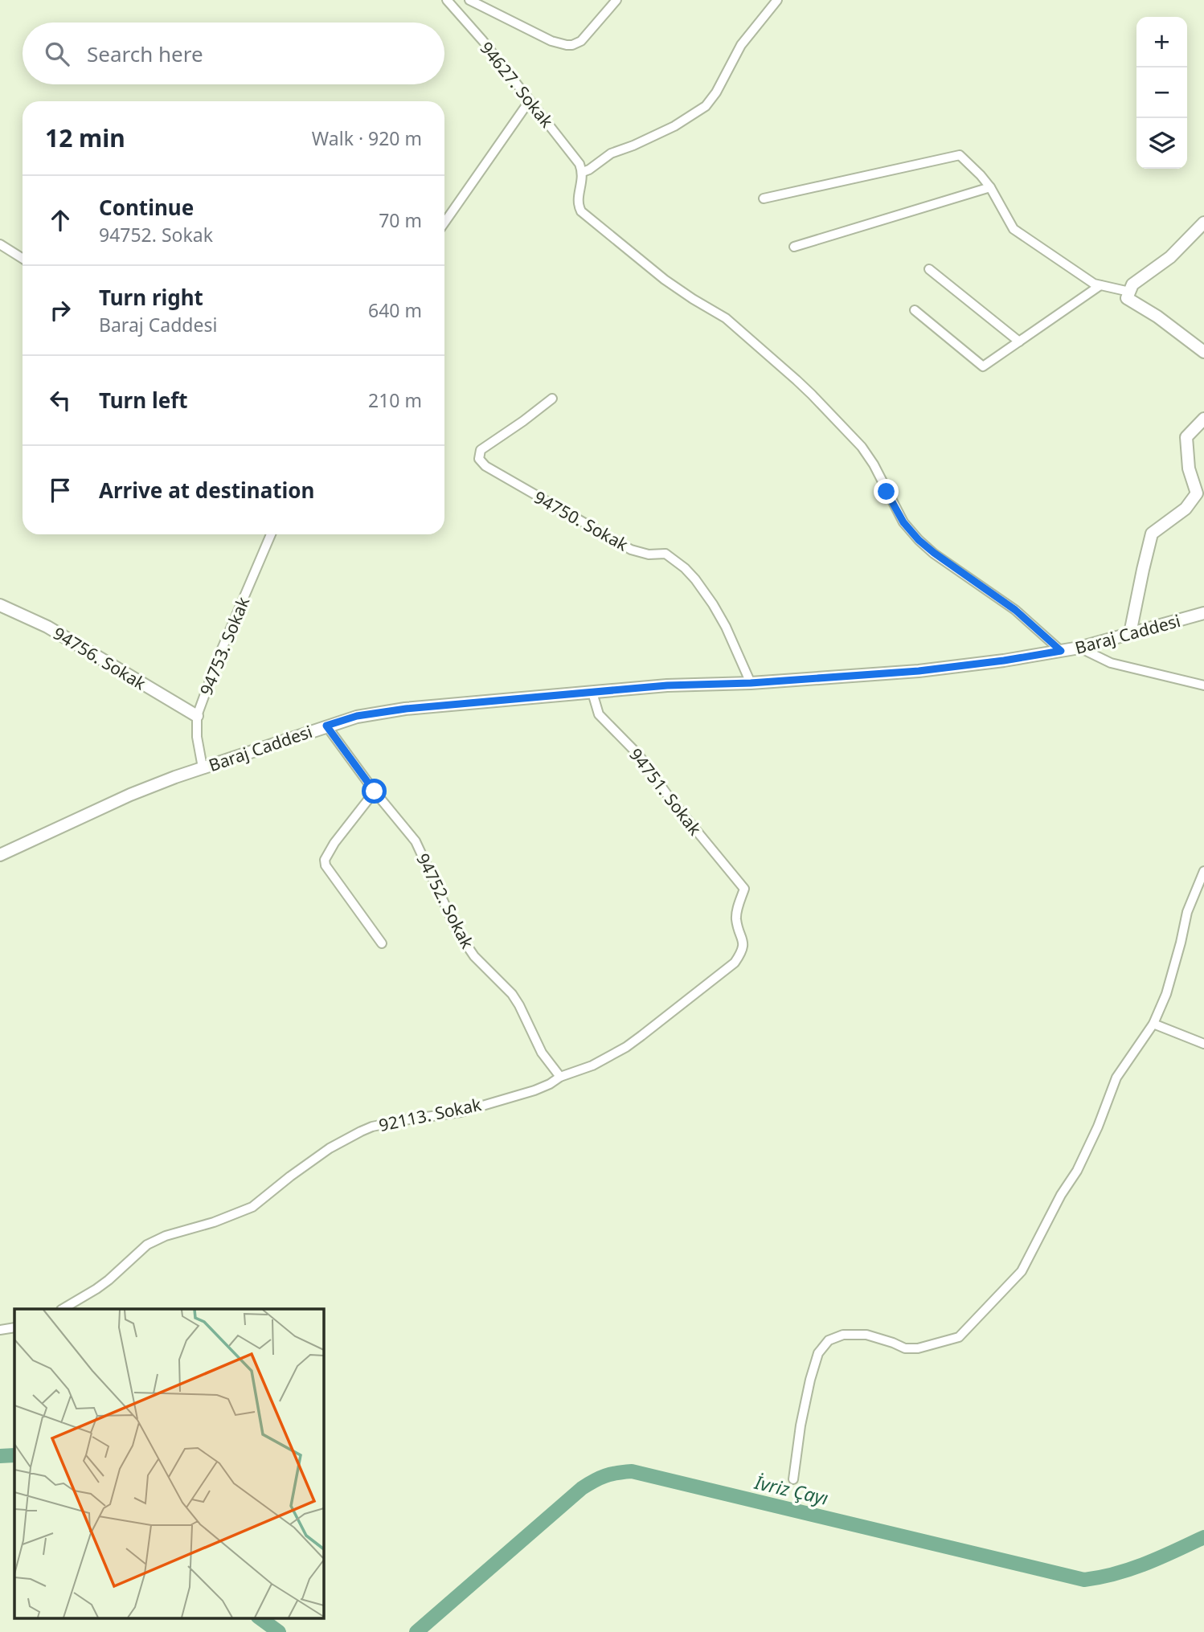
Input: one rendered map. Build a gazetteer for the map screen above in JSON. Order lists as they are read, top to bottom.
{
  "streets": {
    "main road": ["Baraj Caddesi", "94756. Sokak"],
    "street": [
      "94627. Sokak",
      "94750. Sokak",
      "94753. Sokak",
      "94751. Sokak",
      "94752. Sokak",
      "92113. Sokak"
    ]
  },
  "crossings": [
    ["94750. Sokak", "Baraj Caddesi"],
    ["Baraj Caddesi", "94753. Sokak"],
    ["Baraj Caddesi", "94751. Sokak"],
    ["Baraj Caddesi", "94752. Sokak"],
    ["94753. Sokak", "94756. Sokak"],
    ["94751. Sokak", "92113. Sokak"],
    ["94752. Sokak", "92113. Sokak"]
  ],
  "water": ["İvriz Çayı"],
  "page": {
    "map_buttons": ["+", "−"],
    "search": "Search here",
    "heading": ["12 min", "Walk · 920 m"],
    "list": [
      ["Continue", "94752. Sokak", "70 m"],
      ["Turn right", "Baraj Caddesi", "640 m"],
      ["Turn left", "210 m"],
      "Arrive at destination"
    ]
  }
}
